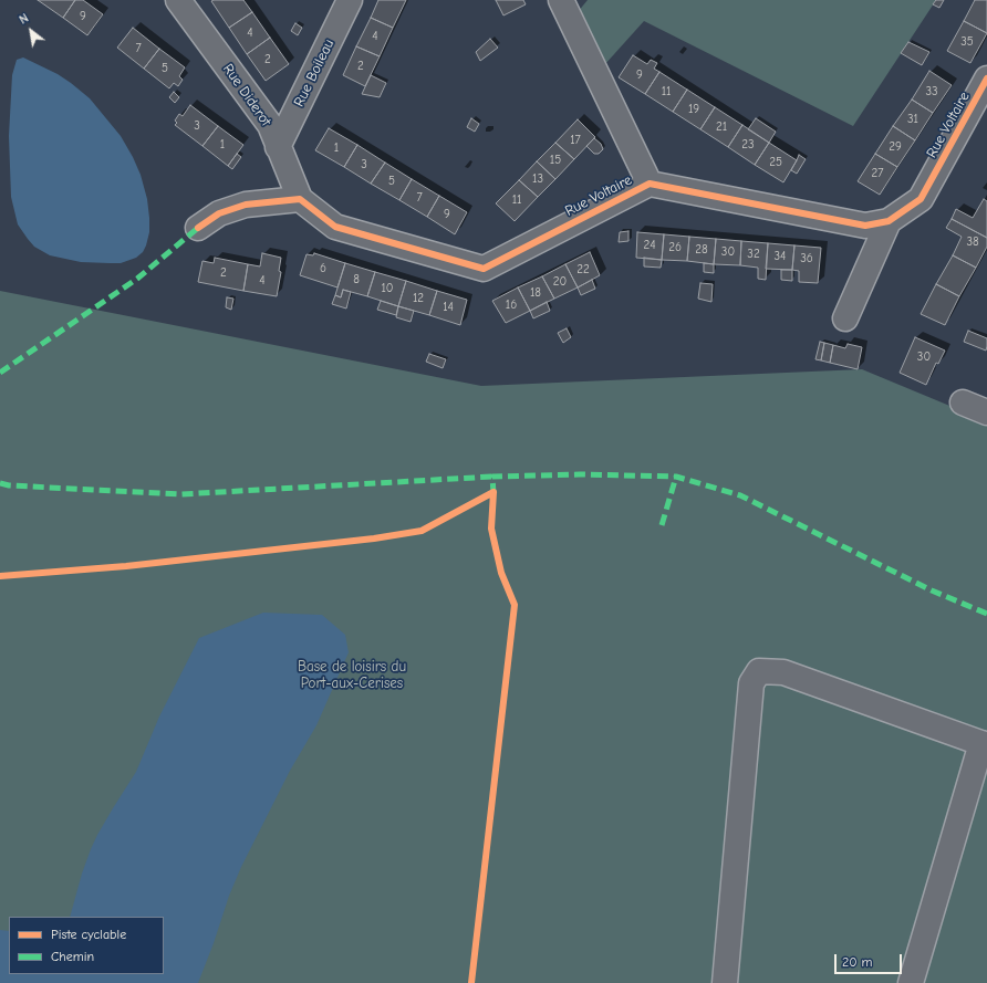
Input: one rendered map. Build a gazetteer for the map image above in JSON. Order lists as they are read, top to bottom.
{
  "streets": {
    "street": ["Rue Boileau", "Rue Diderot", "Rue Voltaire"]
  },
  "crossings": [
    ["Rue Boileau", "Rue Diderot"],
    ["Rue Diderot", "Rue Voltaire"]
  ],
  "parks": ["Base de loisirs du Port-aux-Cerises"],
  "house_numbers": [
    "9",
    "4",
    "4",
    "35",
    "7",
    "2",
    "2",
    "5",
    "9",
    "11",
    "33",
    "19",
    "31",
    "3",
    "21",
    "17",
    "1",
    "23",
    "29",
    "1",
    "15",
    "25",
    "3",
    "27",
    "13",
    "5",
    "7",
    "11",
    "9",
    "38",
    "24",
    "26",
    "28",
    "30",
    "32",
    "34",
    "36",
    "6",
    "22",
    "2",
    "8",
    "4",
    "20",
    "10",
    "18",
    "12",
    "16",
    "14",
    "30"
  ],
  "legend": ["Piste cyclable", "Chemin"],
  "scale_bar": "20 m",
  "north": "top left"
}
